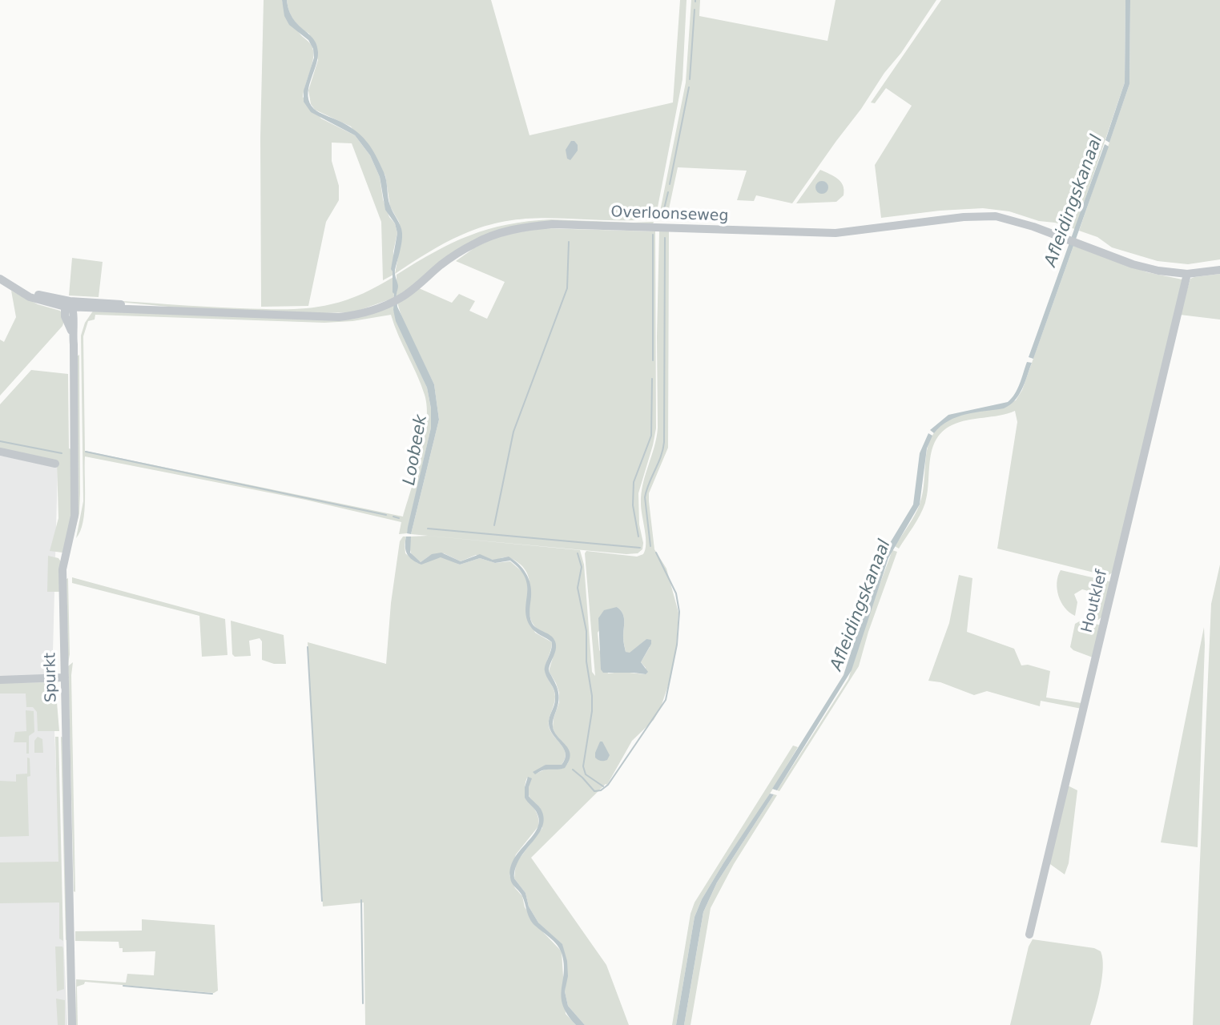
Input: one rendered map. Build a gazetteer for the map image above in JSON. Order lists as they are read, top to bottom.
{
  "streets": {
    "street": ["Overloonseweg", "Houtklef", "Spurkt"]
  },
  "crossings": [
    ["Overloonseweg", "Houtklef"],
    ["Overloonseweg", "Spurkt"]
  ],
  "water": ["Afleidingskanaal", "Loobeek"]
}
